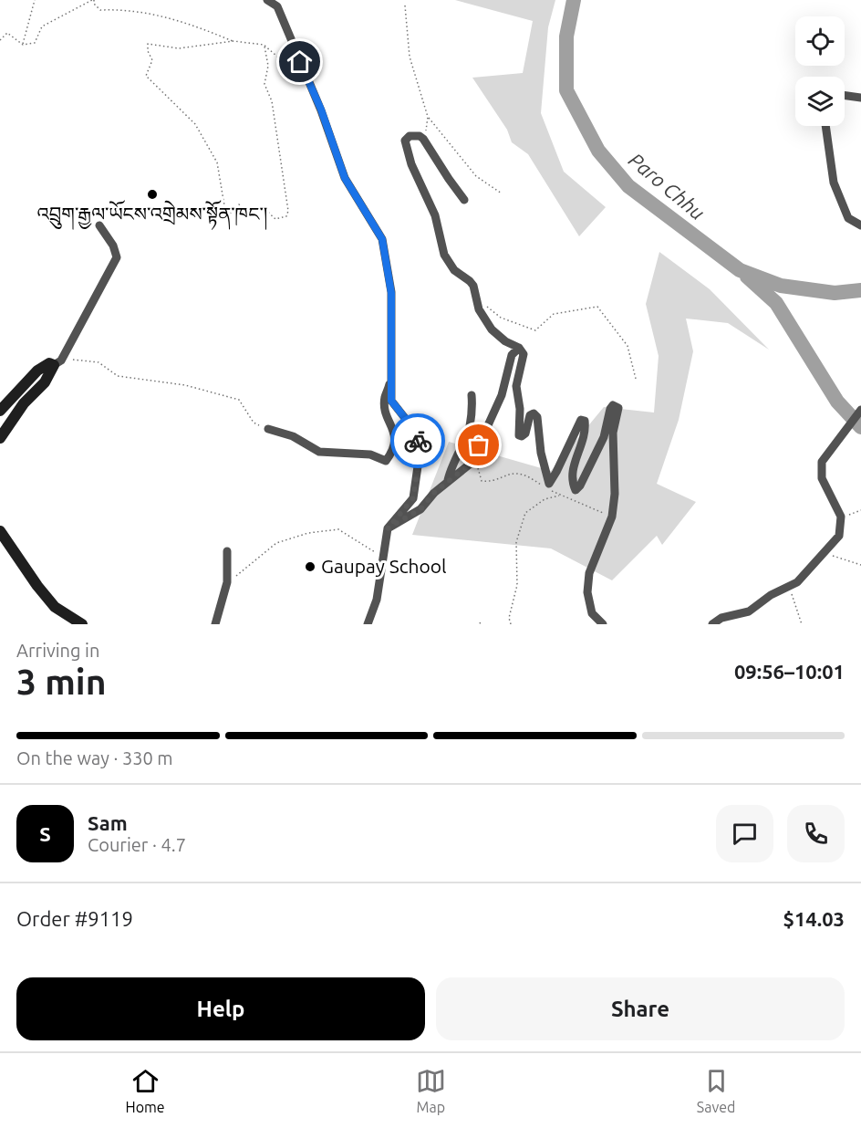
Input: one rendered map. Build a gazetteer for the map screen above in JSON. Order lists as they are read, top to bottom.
{
  "water": ["Paro Chhu"],
  "places": ["འབྲུག་རྒྱལ་ཡོངས་འགྲེམས་སྟོན་ཁང་།", "Gaupay School"],
  "page": {
    "heading": ["3 min", "Arriving in", "09:56–10:01"],
    "panel": [
      "Sam",
      "Courier · 4.7",
      "Order #9119",
      "$14.03"
    ],
    "bar": "On the way · 330 m",
    "round": "S",
    "buttons": ["Help", "Share"],
    "tabs": ["Home", "Map", "Saved"]
  }
}
